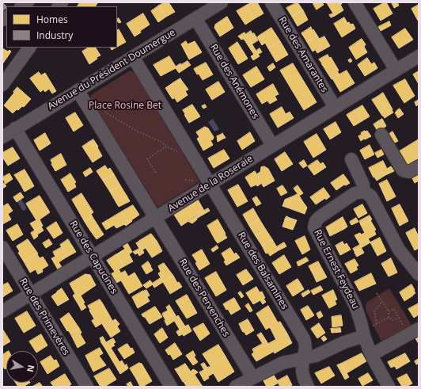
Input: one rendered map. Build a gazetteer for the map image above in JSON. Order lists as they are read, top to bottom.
{
  "streets": {
    "street": [
      "Rue des Amarantes",
      "Avenue du Président Doumergue",
      "Rue des Anémones",
      "Avenue de la Roseraie",
      "Rue des Capucines",
      "Rue Ernest Feydeau",
      "Rue des Balsamines",
      "Rue des Pervenches",
      "Rue des Primevères"
    ]
  },
  "crossings": [
    ["Rue des Amarantes", "Avenue de la Roseraie"],
    ["Avenue du Président Doumergue", "Rue des Anémones"],
    ["Avenue du Président Doumergue", "Rue des Capucines"],
    ["Rue des Anémones", "Avenue de la Roseraie"],
    ["Avenue de la Roseraie", "Rue des Capucines"],
    ["Avenue de la Roseraie", "Rue des Balsamines"],
    ["Avenue de la Roseraie", "Rue des Pervenches"],
    ["Avenue de la Roseraie", "Rue des Primevères"]
  ],
  "parks": ["Place Rosine Bet"],
  "legend": ["Homes", "Industry"],
  "north": "right"
}
